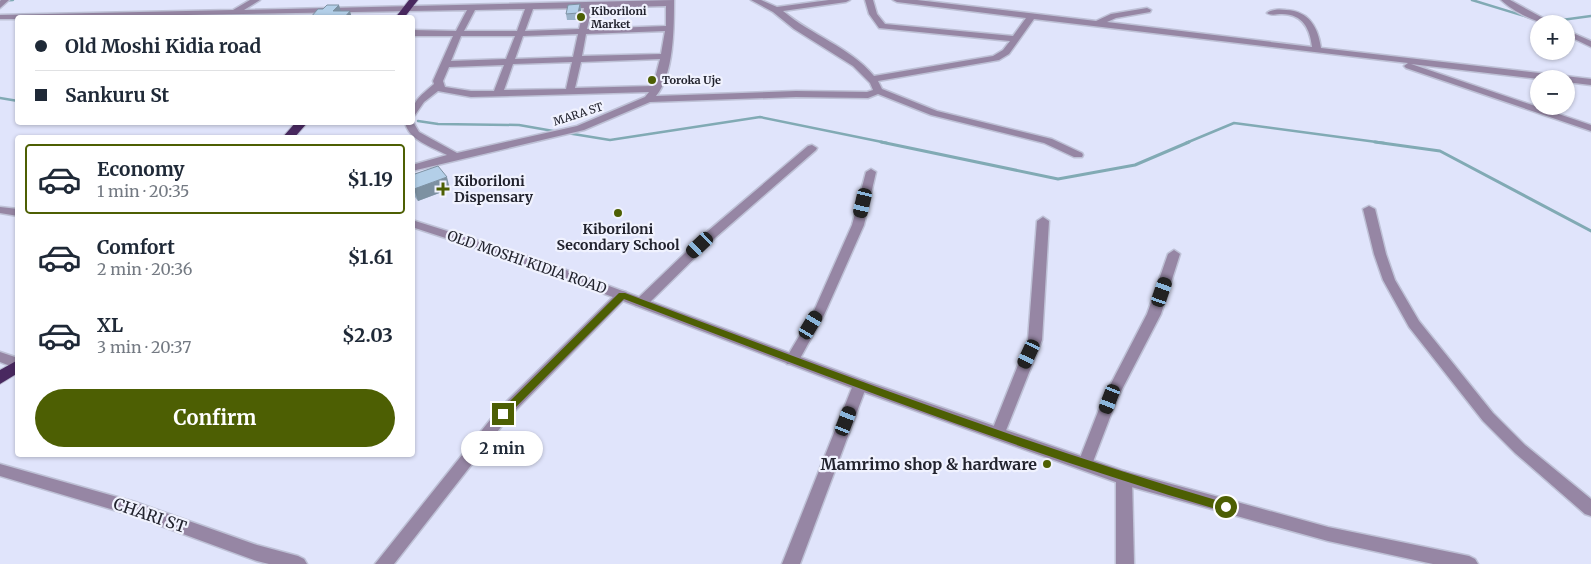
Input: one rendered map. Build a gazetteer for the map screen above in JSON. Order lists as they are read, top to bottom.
{
  "streets": {
    "street": ["MARA ST", "OLD MOSHI KIDIA ROAD", "CHARI ST"]
  },
  "places": {
    "other": [
      "Kiboriloni Market",
      "Toroka Uje",
      "Kiboriloni Secondary School",
      "Mamrimo shop & hardware"
    ],
    "health": ["Kiboriloni Dispensary"]
  },
  "page": {
    "map_buttons": ["+", "−"],
    "banner": ["Old Moshi Kidia road", "Sankuru St"],
    "list": [
      {
        "name": "Economy",
        "note": "1 min · 20:35",
        "value": "$1.19"
      },
      {
        "name": "Comfort",
        "note": "2 min · 20:36",
        "value": "$1.61"
      },
      {
        "name": "XL",
        "note": "3 min · 20:37",
        "value": "$2.03"
      }
    ],
    "buttons": "Confirm",
    "bubble": "2 min"
  }
}
